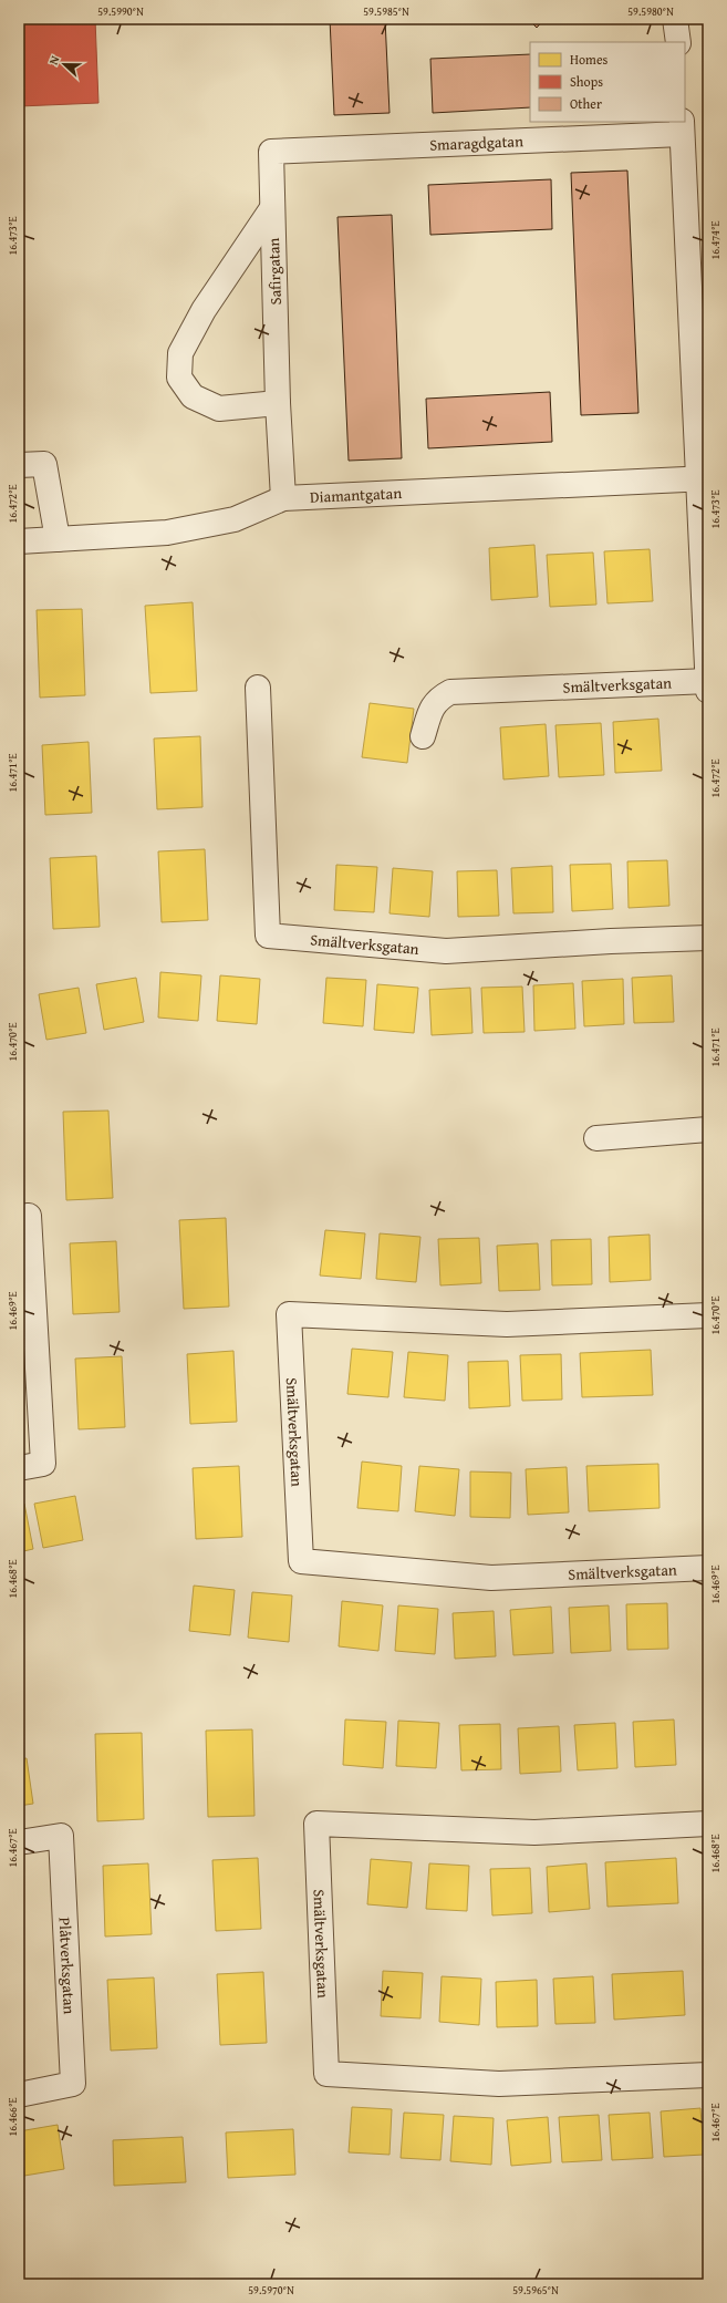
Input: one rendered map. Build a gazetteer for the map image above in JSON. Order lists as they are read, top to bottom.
{
  "streets": {
    "street": [
      "Smaragdgatan",
      "Safirgatan",
      "Diamantgatan",
      "Smältverksgatan",
      "Plåtverksgatan"
    ]
  },
  "crossings": [
    ["Smaragdgatan", "Safirgatan"],
    ["Safirgatan", "Diamantgatan"]
  ],
  "legend": ["Homes", "Shops", "Other"],
  "north": "left",
  "coordinates": [
    "59.5990°N",
    "59.5985°N",
    "59.5980°N",
    "16.473°E",
    "16.474°E",
    "16.472°E",
    "16.471°E",
    "16.470°E",
    "16.469°E",
    "16.468°E",
    "16.467°E",
    "16.466°E",
    "59.5970°N",
    "59.5965°N"
  ]
}
